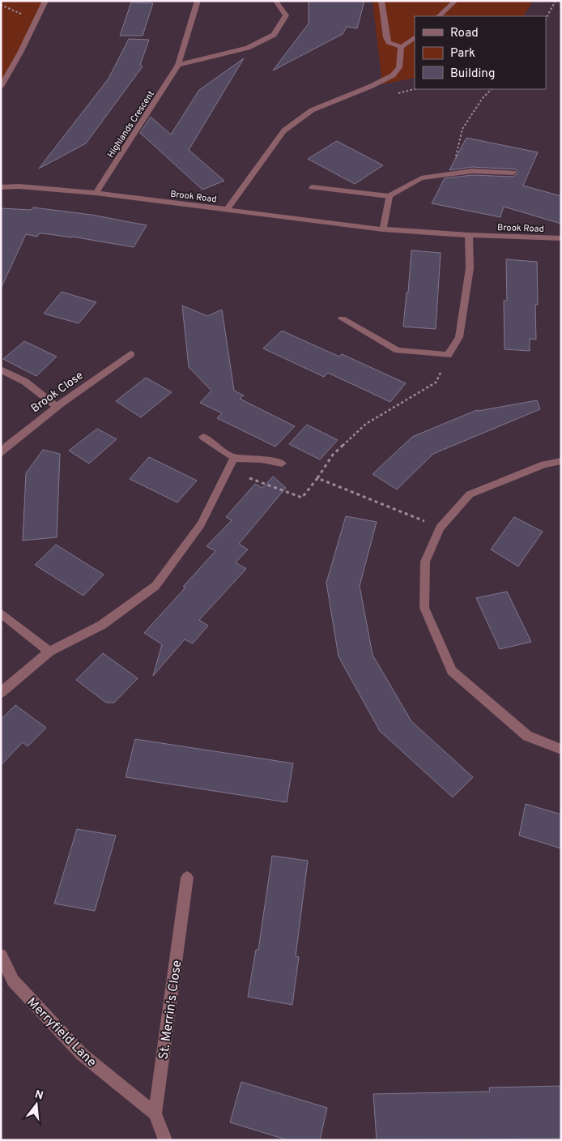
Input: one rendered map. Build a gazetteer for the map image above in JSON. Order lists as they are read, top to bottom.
{
  "streets": {
    "street": [
      "Highlands Crescent",
      "Brook Road",
      "Brook Close",
      "St. Merrin's Close",
      "Merryfield Lane"
    ]
  },
  "crossings": [
    ["Highlands Crescent", "Brook Road"],
    ["St. Merrin's Close", "Merryfield Lane"]
  ],
  "legend": ["Road", "Park", "Building"],
  "north": "top"
}
